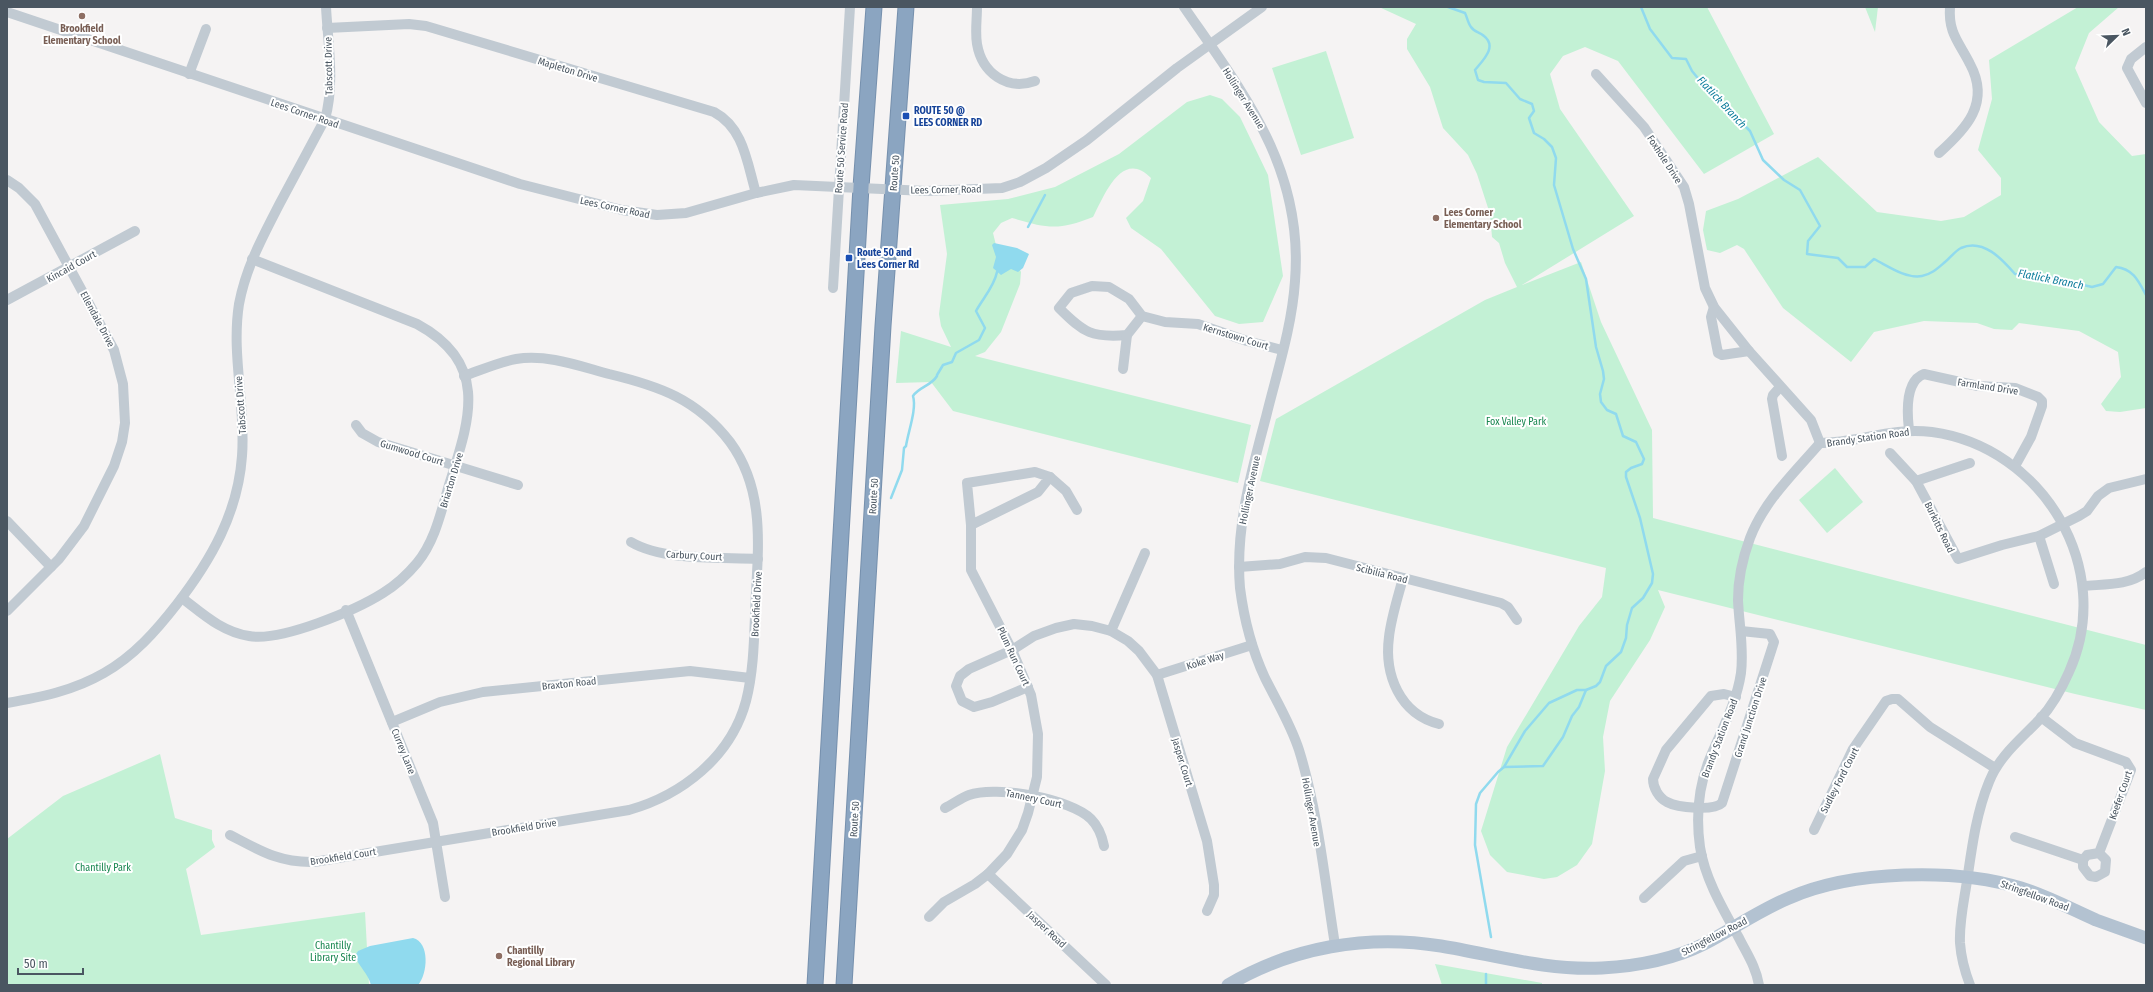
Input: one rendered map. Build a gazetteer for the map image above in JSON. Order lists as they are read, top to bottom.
{
  "streets": {
    "highway": ["Route 50"],
    "main road": ["Stringfellow Road"],
    "street": [
      "Tabscott Drive",
      "Mapleton Drive",
      "Hollinger Avenue",
      "Lees Corner Road",
      "Route 50 Service Road",
      "Foxhole Drive",
      "Kincaid Court",
      "Ellendale Drive",
      "Kernstown Court",
      "Farmland Drive",
      "Brandy Station Road",
      "Gumwood Court",
      "Briarton Drive",
      "Burkitts Road",
      "Carbury Court",
      "Scibilia Road",
      "Brookfield Drive",
      "Plum Run Court",
      "Koke Way",
      "Braxton Road",
      "Grand Junction Drive",
      "Currey Lane",
      "Jasper Court",
      "Sudley Ford Court",
      "Keefer Court",
      "Tannery Court",
      "Brookfield Court",
      "Jasper Road"
    ]
  },
  "crossings": [
    ["Tabscott Drive", "Mapleton Drive"],
    ["Tabscott Drive", "Lees Corner Road"],
    ["Tabscott Drive", "Briarton Drive"],
    ["Mapleton Drive", "Lees Corner Road"],
    ["Hollinger Avenue", "Lees Corner Road"],
    ["Hollinger Avenue", "Kernstown Court"],
    ["Hollinger Avenue", "Scibilia Road"],
    ["Hollinger Avenue", "Koke Way"],
    ["Hollinger Avenue", "Stringfellow Road"],
    ["Lees Corner Road", "Route 50 Service Road"],
    ["Lees Corner Road", "Route 50"],
    ["Foxhole Drive", "Brandy Station Road"],
    ["Kincaid Court", "Ellendale Drive"],
    ["Farmland Drive", "Brandy Station Road"],
    ["Brandy Station Road", "Burkitts Road"],
    ["Brandy Station Road", "Grand Junction Drive"],
    ["Brandy Station Road", "Sudley Ford Court"],
    ["Brandy Station Road", "Keefer Court"],
    ["Brandy Station Road", "Stringfellow Road"],
    ["Gumwood Court", "Briarton Drive"],
    ["Briarton Drive", "Brookfield Drive"],
    ["Briarton Drive", "Currey Lane"],
    ["Carbury Court", "Brookfield Drive"],
    ["Brookfield Drive", "Braxton Road"],
    ["Brookfield Drive", "Currey Lane"],
    ["Brookfield Drive", "Brookfield Court"],
    ["Plum Run Court", "Jasper Court"],
    ["Plum Run Court", "Tannery Court"],
    ["Plum Run Court", "Jasper Road"],
    ["Koke Way", "Jasper Court"],
    ["Braxton Road", "Currey Lane"],
    ["Currey Lane", "Brookfield Court"]
  ],
  "water": ["Flatlick Branch"],
  "parks": ["Fox Valley Park", "Chantilly Park", "Chantilly Library Site"],
  "places": {
    "other": ["Brookfield Elementary School", "Lees Corner Elementary School", "Chantilly Regional Library"],
    "transit": ["ROUTE 50 @ LEES CORNER RD", "Route 50 and Lees Corner Rd"]
  },
  "scale_bar": "50 m",
  "north": "top right"
}
